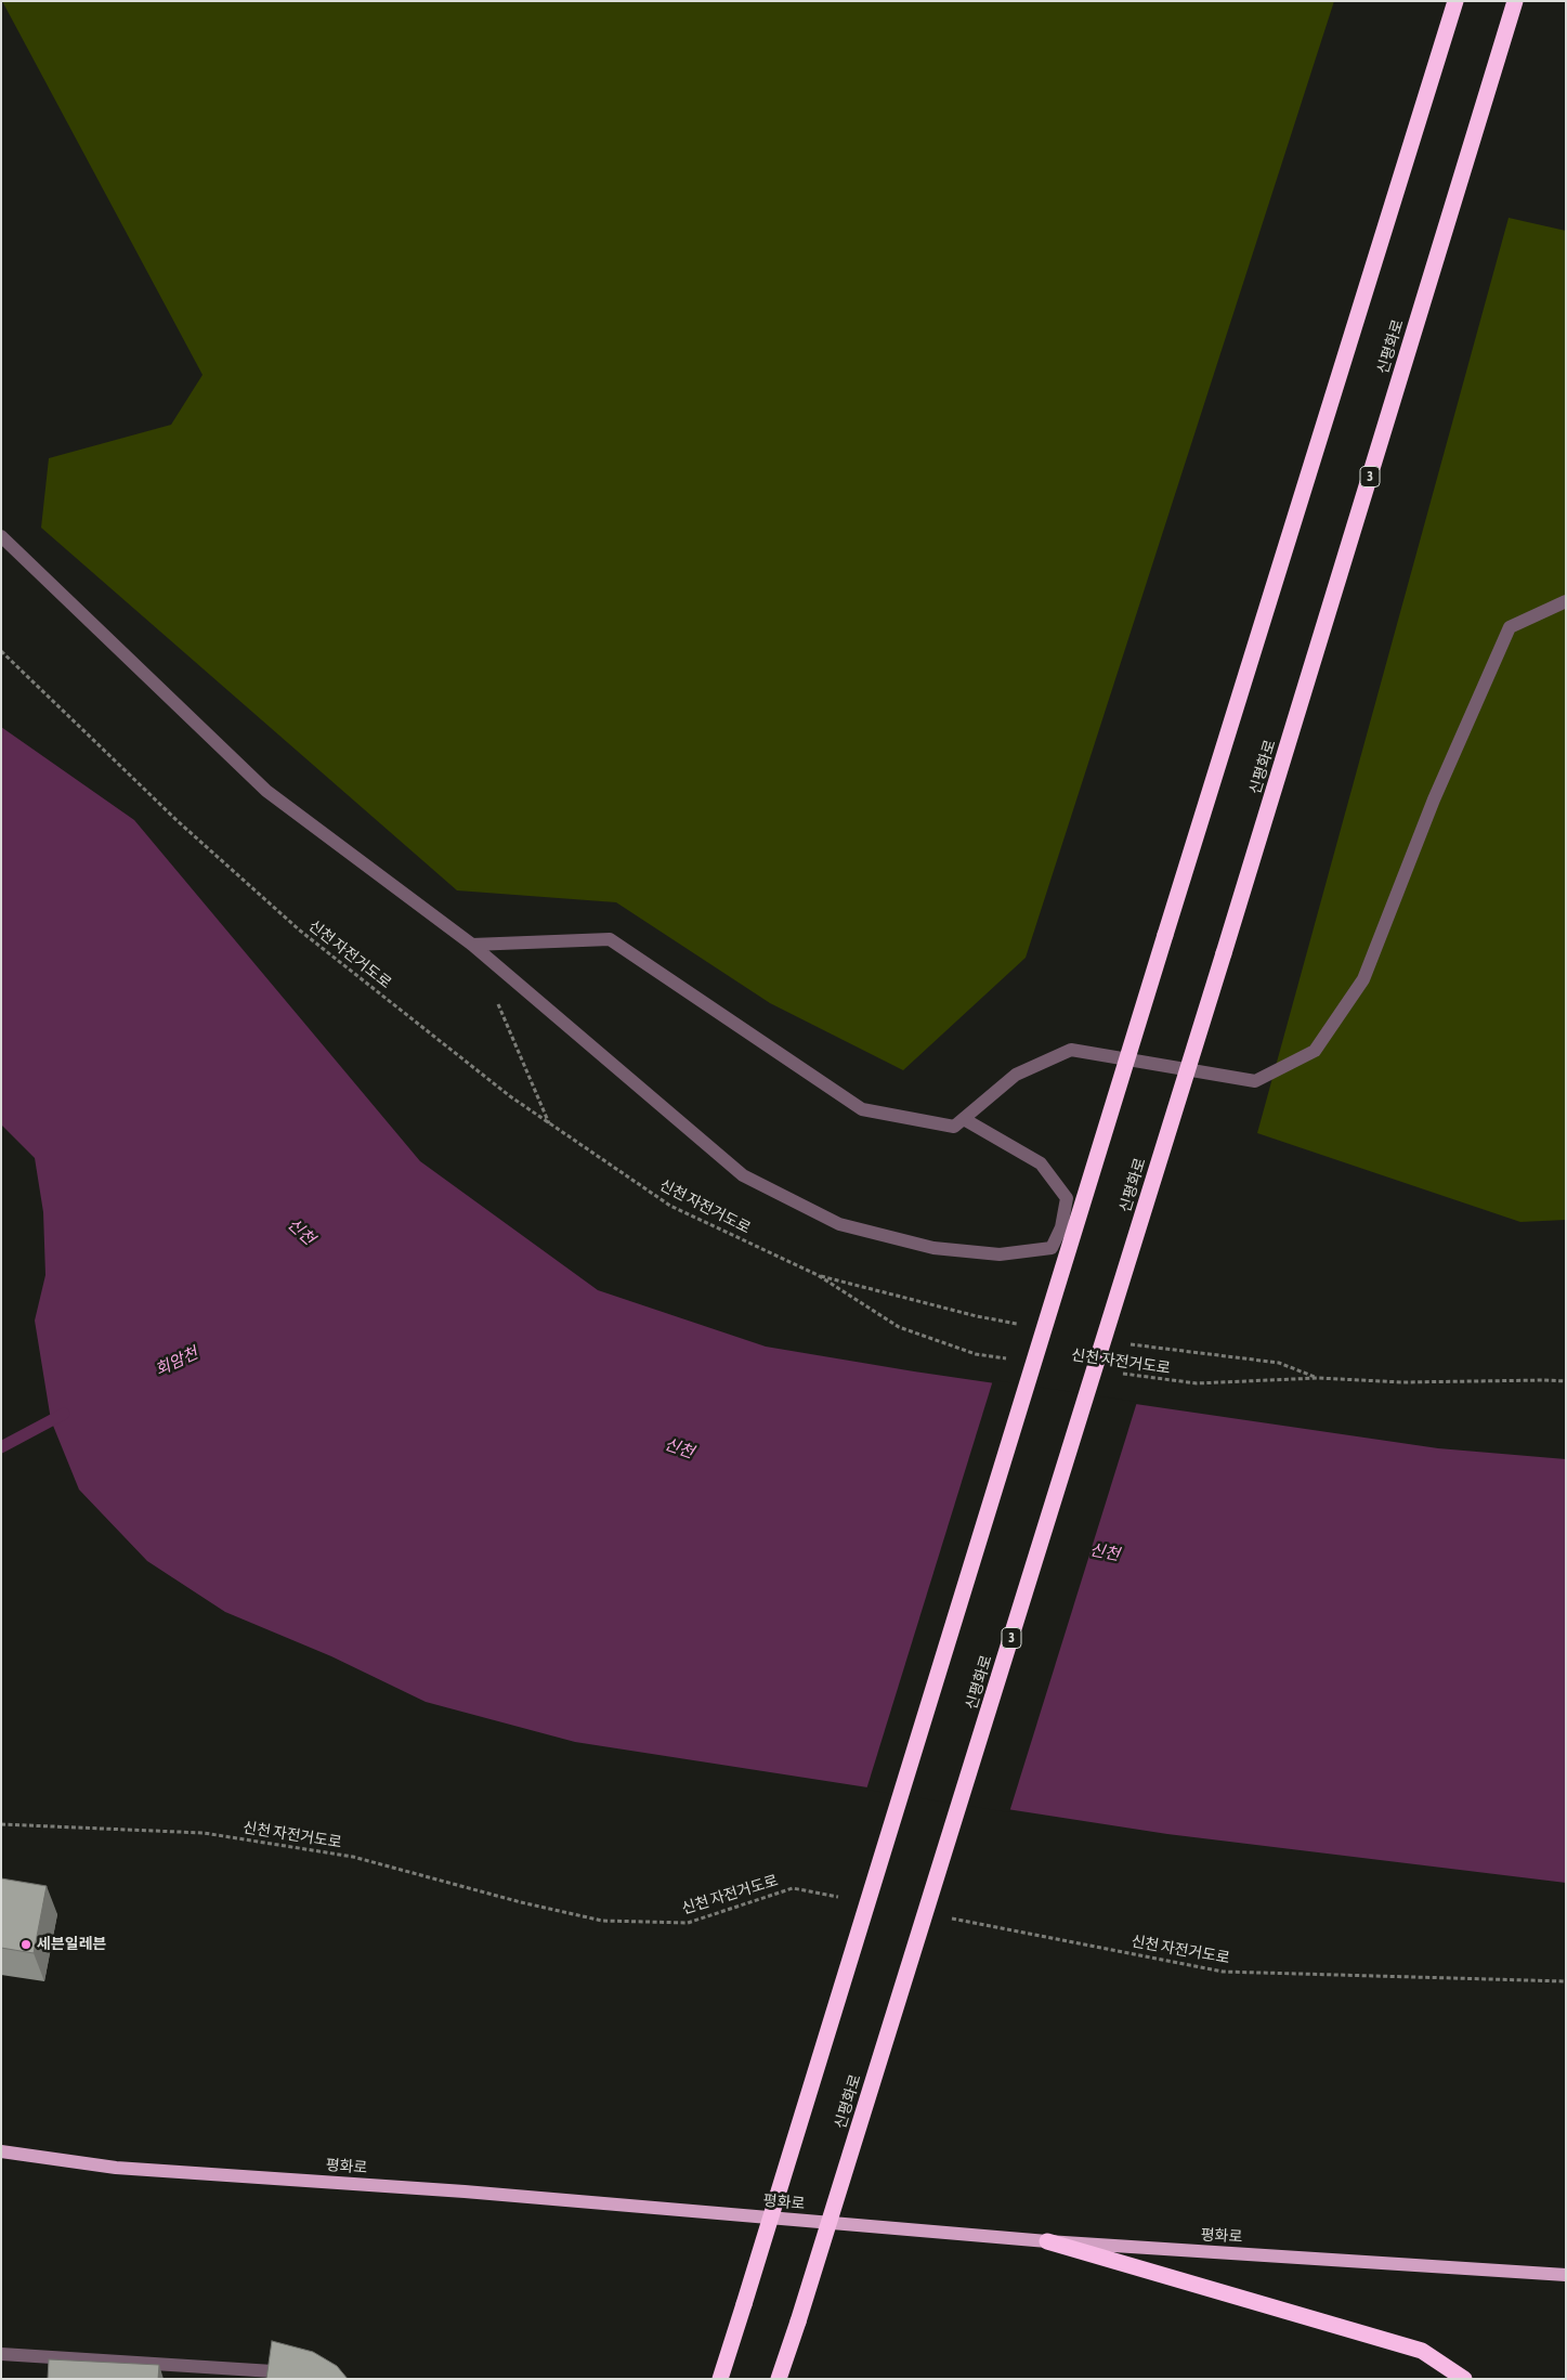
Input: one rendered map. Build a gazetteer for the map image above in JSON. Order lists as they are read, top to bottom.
{
  "streets": {
    "highway": ["신평화로", "3"],
    "main road": ["평화로"],
    "path": ["신천 자전거도로"]
  },
  "water": ["신천", "회암천"],
  "places": ["세븐일레븐"]
}
